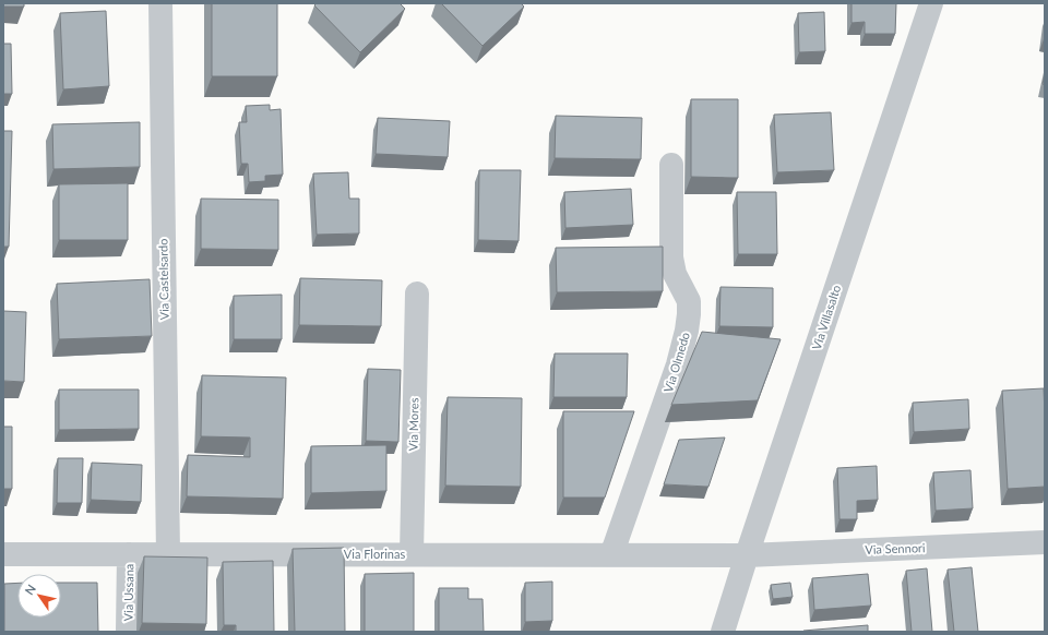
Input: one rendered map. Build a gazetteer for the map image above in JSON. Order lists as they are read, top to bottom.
{
  "streets": {
    "street": [
      "Via Castelsardo",
      "Via Villasalto",
      "Via Olmedo",
      "Via Mores",
      "Via Sennori",
      "Via Florinas",
      "Via Ussana"
    ]
  },
  "crossings": [
    ["Via Castelsardo", "Via Florinas"],
    ["Via Villasalto", "Via Sennori"],
    ["Via Villasalto", "Via Florinas"],
    ["Via Olmedo", "Via Florinas"],
    ["Via Mores", "Via Florinas"],
    ["Via Sennori", "Via Florinas"],
    ["Via Florinas", "Via Ussana"]
  ],
  "north": "top left"
}
